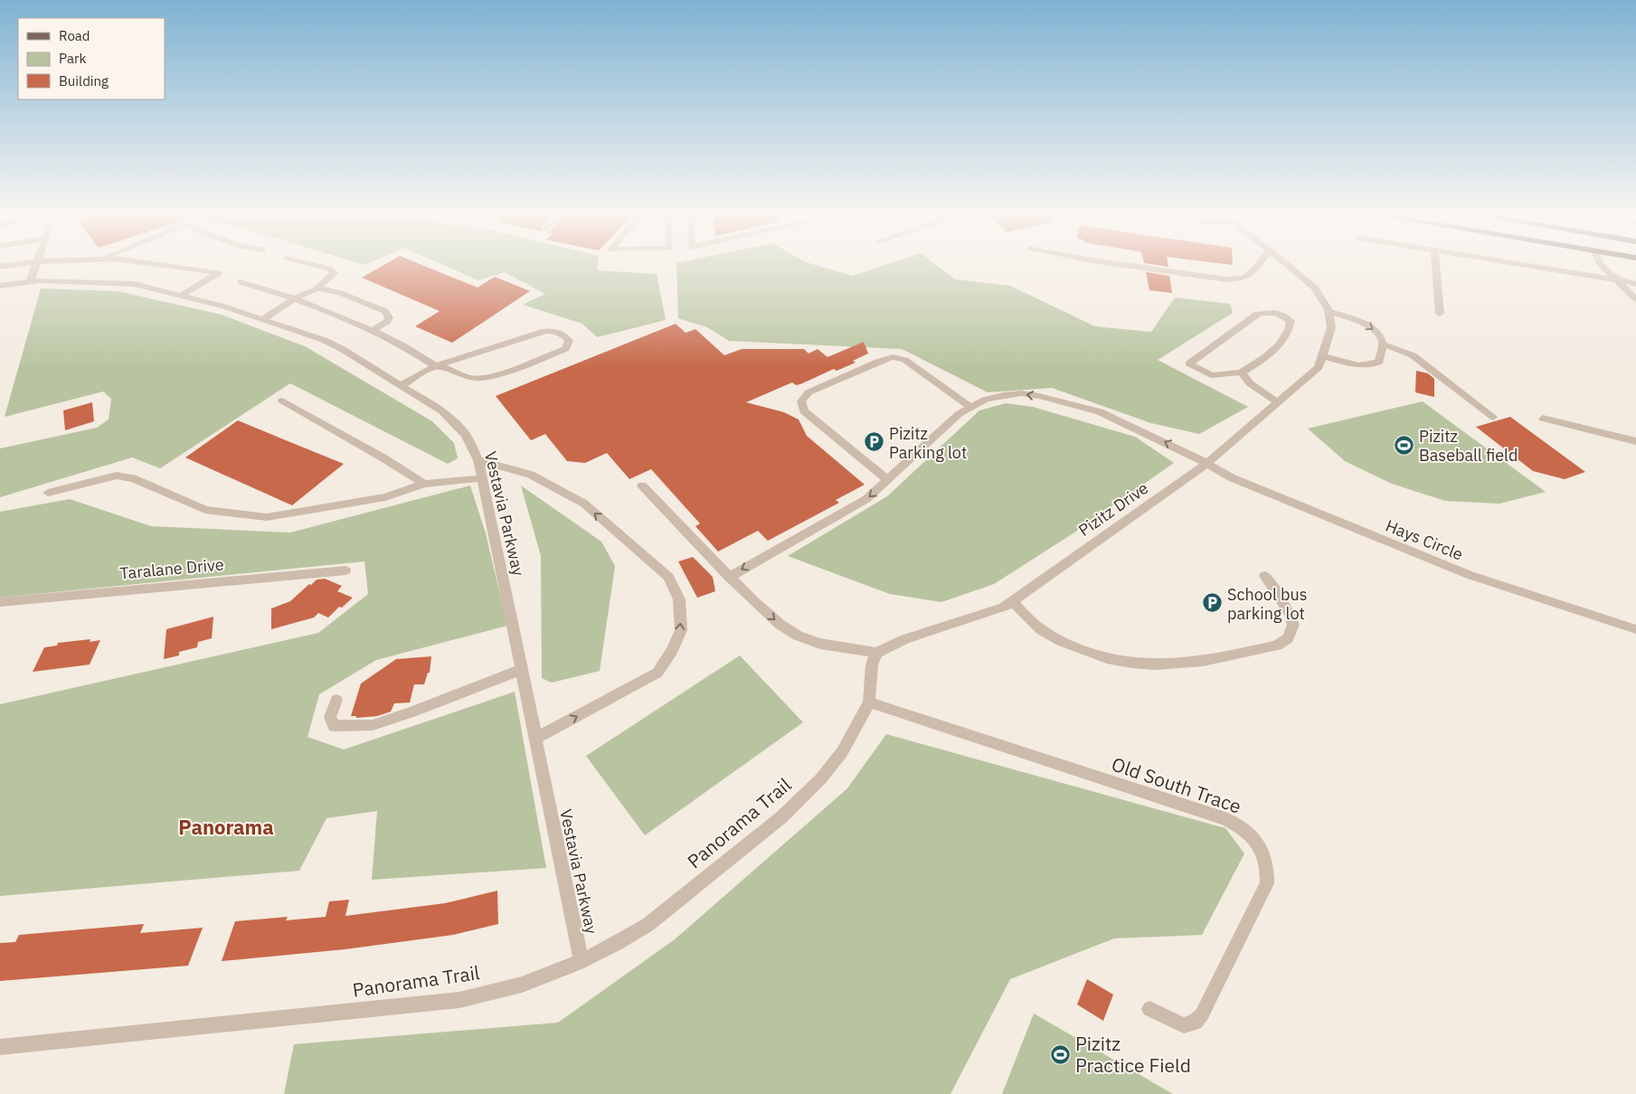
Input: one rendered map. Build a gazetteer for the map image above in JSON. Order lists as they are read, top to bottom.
{
  "streets": {
    "street": [
      "Pizitz Drive",
      "Vestavia Parkway",
      "Hays Circle",
      "Taralane Drive",
      "Old South Trace",
      "Panorama Trail"
    ]
  },
  "crossings": [
    ["Pizitz Drive", "Hays Circle"],
    ["Pizitz Drive", "Panorama Trail"],
    ["Vestavia Parkway", "Panorama Trail"],
    ["Old South Trace", "Panorama Trail"]
  ],
  "one_way": ["Hays Circle"],
  "districts": ["Panorama"],
  "places": {
    "parking": ["Pizitz Parking lot", "School bus parking lot"],
    "sports": ["Pizitz Baseball field", "Pizitz Practice Field"]
  },
  "legend": ["Road", "Park", "Building"]
}
